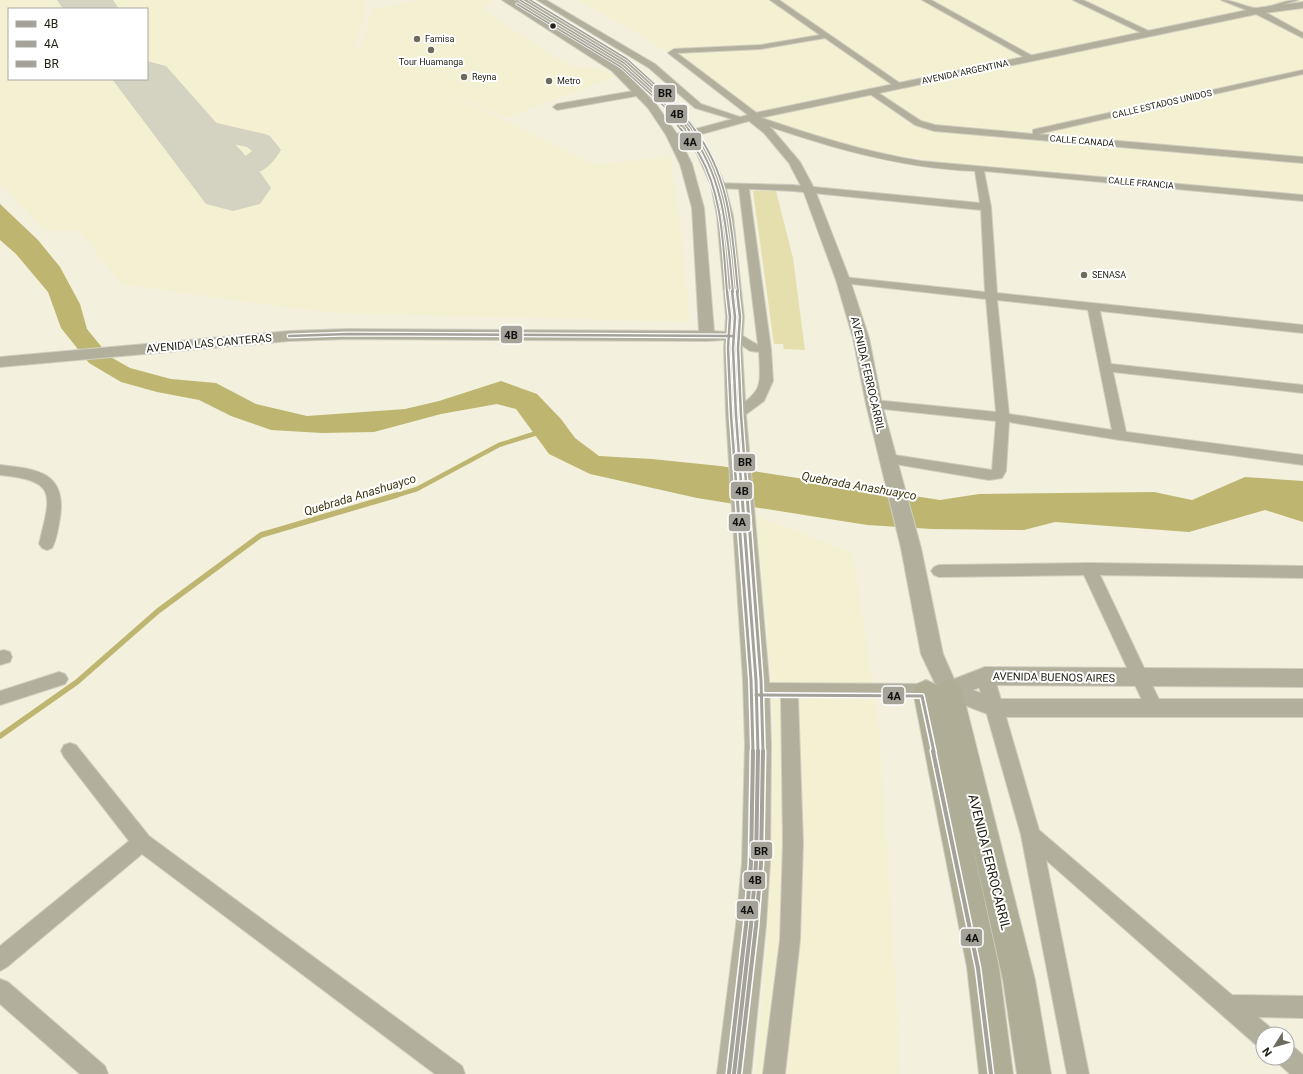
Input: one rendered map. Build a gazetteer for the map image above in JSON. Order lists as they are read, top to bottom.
{
  "streets": {
    "main road": ["AVENIDA FERROCARRIL"],
    "street": [
      "AVENIDA ARGENTINA",
      "CALLE ESTADOS UNIDOS",
      "CALLE CANADÁ",
      "CALLE FRANCIA",
      "AVENIDA LAS CANTERAS",
      "AVENIDA BUENOS AIRES"
    ]
  },
  "crossings": [
    ["AVENIDA ARGENTINA", "CALLE CANADÁ"],
    ["AVENIDA ARGENTINA", "CALLE FRANCIA"],
    ["AVENIDA ARGENTINA", "AVENIDA FERROCARRIL"],
    ["CALLE ESTADOS UNIDOS", "CALLE CANADÁ"],
    ["CALLE FRANCIA", "AVENIDA FERROCARRIL"],
    ["AVENIDA FERROCARRIL", "AVENIDA BUENOS AIRES"]
  ],
  "water": ["Quebrada Anashuayco"],
  "places": [
    "Famisa",
    "Tour Huamanga",
    "Reyna",
    "Metro",
    "SENASA"
  ],
  "lines": ["transit line 4B", "transit line BR", "transit line 4A"],
  "legend": ["4B", "4A", "BR"],
  "north": "bottom left"
}
